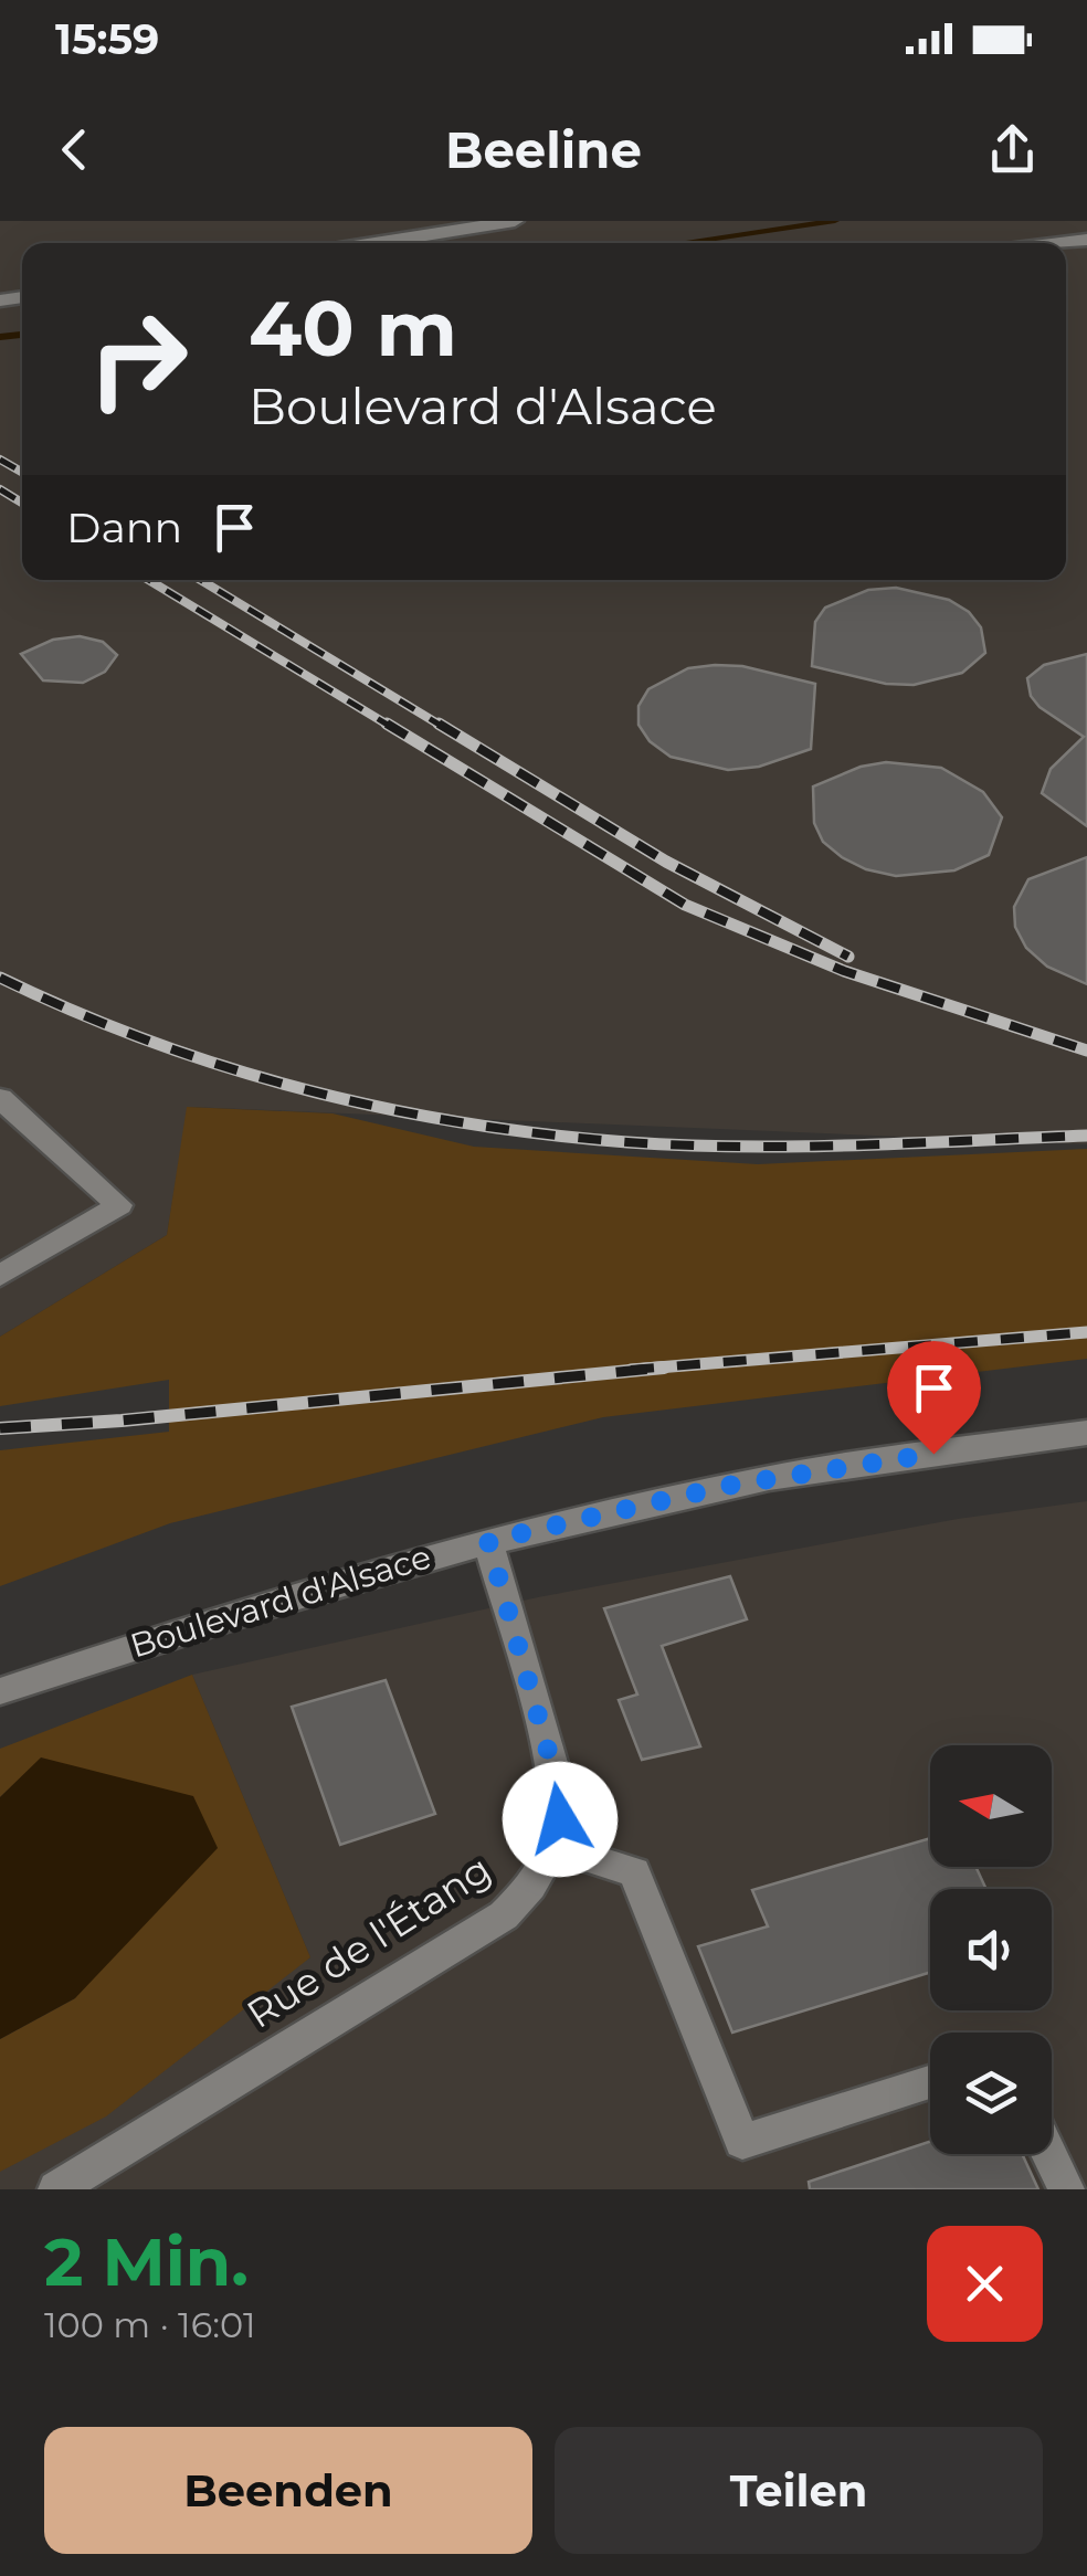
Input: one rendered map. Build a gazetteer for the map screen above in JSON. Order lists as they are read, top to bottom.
{
  "streets": {
    "street": ["Boulevard d'Alsace", "Rue de l'Étang"]
  },
  "crossings": [
    ["Boulevard d'Alsace", "Rue de l'Étang"]
  ],
  "north": "left",
  "page": {
    "status": "15:59",
    "header": "Beeline",
    "turn": ["40 m", "Boulevard d'Alsace"],
    "then": "Dann",
    "heading": ["2 Min.", "100 m · 16:01"],
    "buttons": ["Beenden", "Teilen"]
  }
}
